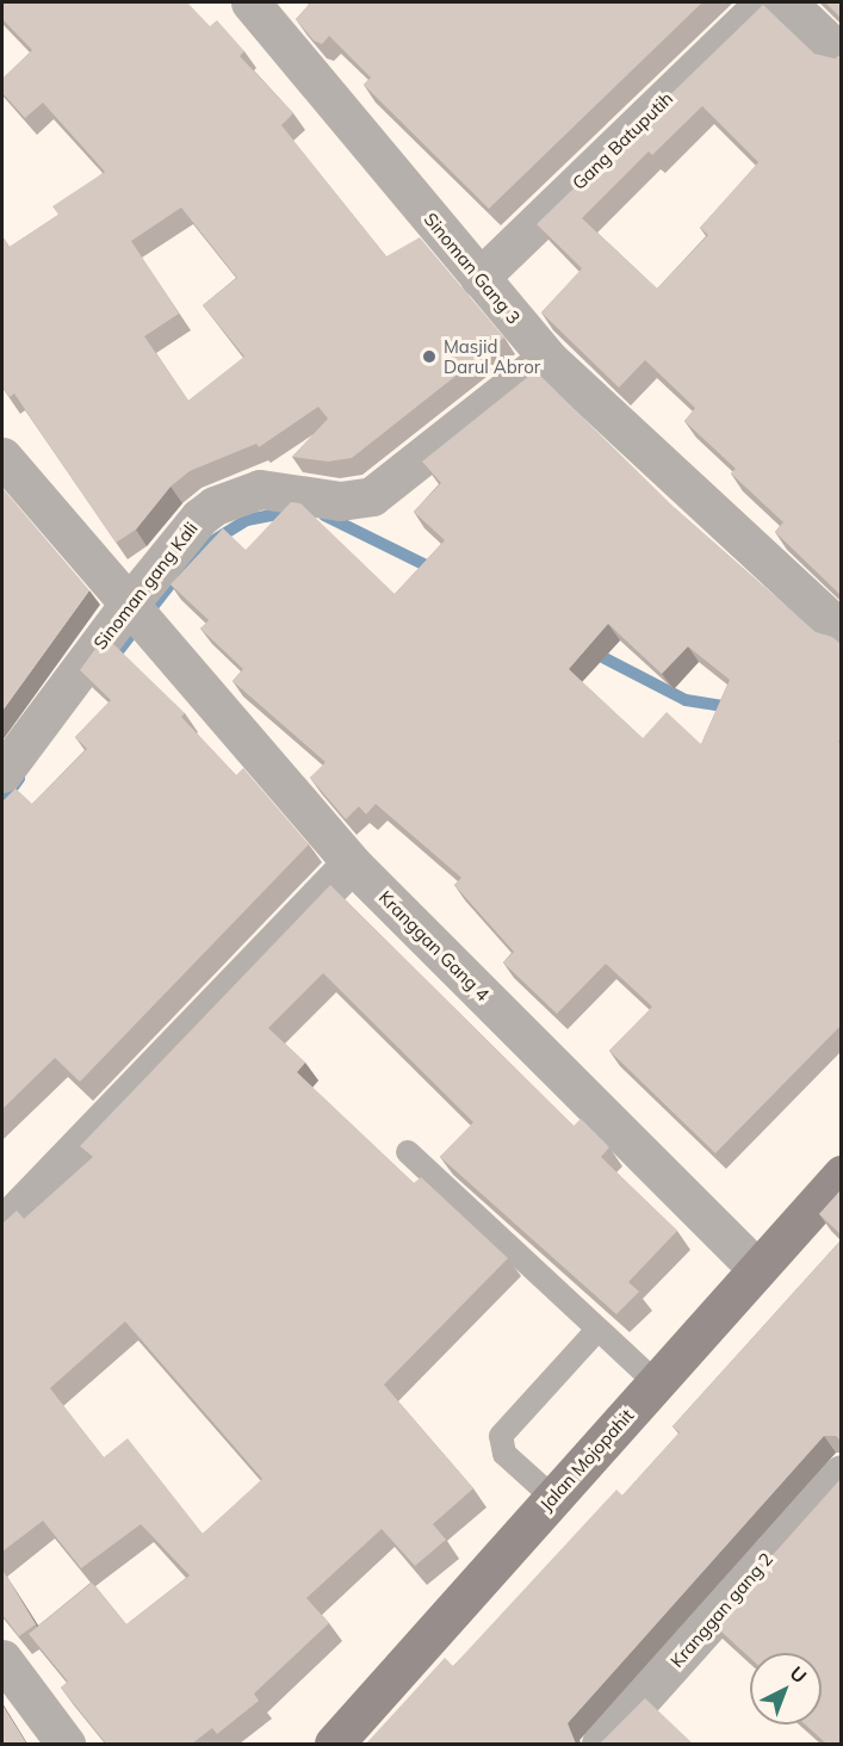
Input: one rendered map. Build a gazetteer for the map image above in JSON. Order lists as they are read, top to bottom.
{
  "streets": {
    "main road": ["Jalan Mojopahit"],
    "street": [
      "Gang Batuputih",
      "Sinoman Gang 3",
      "Sinoman gang Kali",
      "Kranggan Gang 4",
      "Kranggan gang 2"
    ]
  },
  "crossings": [
    ["Gang Batuputih", "Sinoman Gang 3"],
    ["Sinoman Gang 3", "Sinoman gang Kali"],
    ["Sinoman gang Kali", "Kranggan Gang 4"],
    ["Kranggan Gang 4", "Jalan Mojopahit"]
  ],
  "places": ["Masjid Darul Abror"],
  "north": "top right"
}
